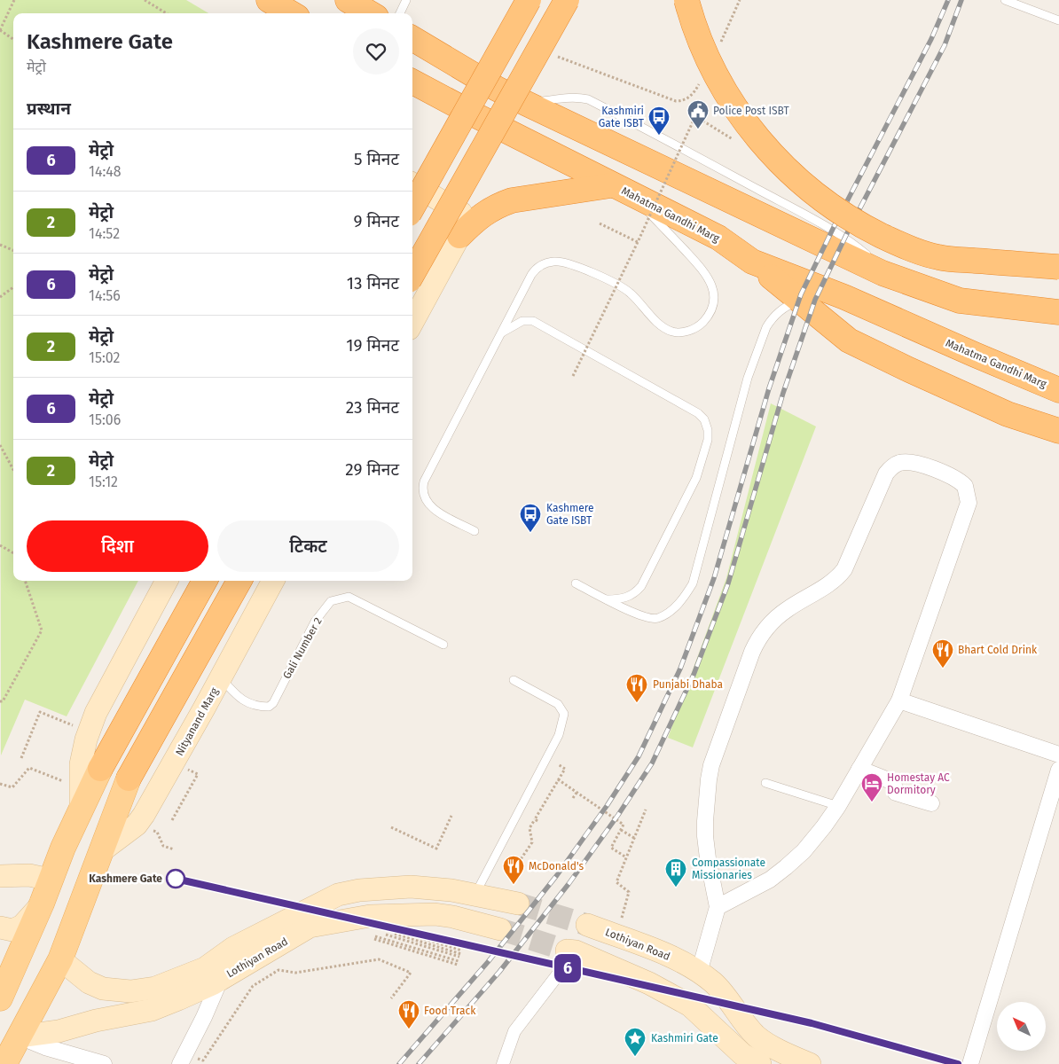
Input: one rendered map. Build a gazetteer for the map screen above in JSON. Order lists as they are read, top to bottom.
{
  "streets": {
    "highway": ["Mahatma Gandhi Marg"],
    "main road": ["Nityanand Marg", "Lothiyan Road"],
    "lane": ["Gali Number 2"]
  },
  "crossings": [
    ["Gali Number 2", "Nityanand Marg"]
  ],
  "places": {
    "public building": ["Police Post ISBT"],
    "bus stop": ["Kashmiri Gate ISBT", "Kashmere Gate ISBT"],
    "restaurant": [
      "Bhart Cold Drink",
      "Punjabi Dhaba",
      "McDonald's",
      "Food Track"
    ],
    "hotel": ["Homestay AC Dormitory"],
    "other": ["Kashmere Gate"],
    "building": ["Compassionate Missionaries"],
    "place": ["Kashmiri Gate"]
  },
  "lines": ["metro line 6"],
  "north": "top left",
  "page": {
    "on_map": "6",
    "heading": [
      ["Kashmere Gate", "मेट्रो"],
      "प्रस्थान"
    ],
    "list": [
      {
        "mark": "6",
        "name": "मेट्रो",
        "note": "14:48",
        "value": "5 मिनट"
      },
      {
        "mark": "2",
        "name": "मेट्रो",
        "note": "14:52",
        "value": "9 मिनट"
      },
      {
        "mark": "6",
        "name": "मेट्रो",
        "note": "14:56",
        "value": "13 मिनट"
      },
      {
        "mark": "2",
        "name": "मेट्रो",
        "note": "15:02",
        "value": "19 मिनट"
      },
      {
        "mark": "6",
        "name": "मेट्रो",
        "note": "15:06",
        "value": "23 मिनट"
      },
      {
        "mark": "2",
        "name": "मेट्रो",
        "note": "15:12",
        "value": "29 मिनट"
      }
    ],
    "buttons": ["दिशा", "टिकट"]
  }
}
